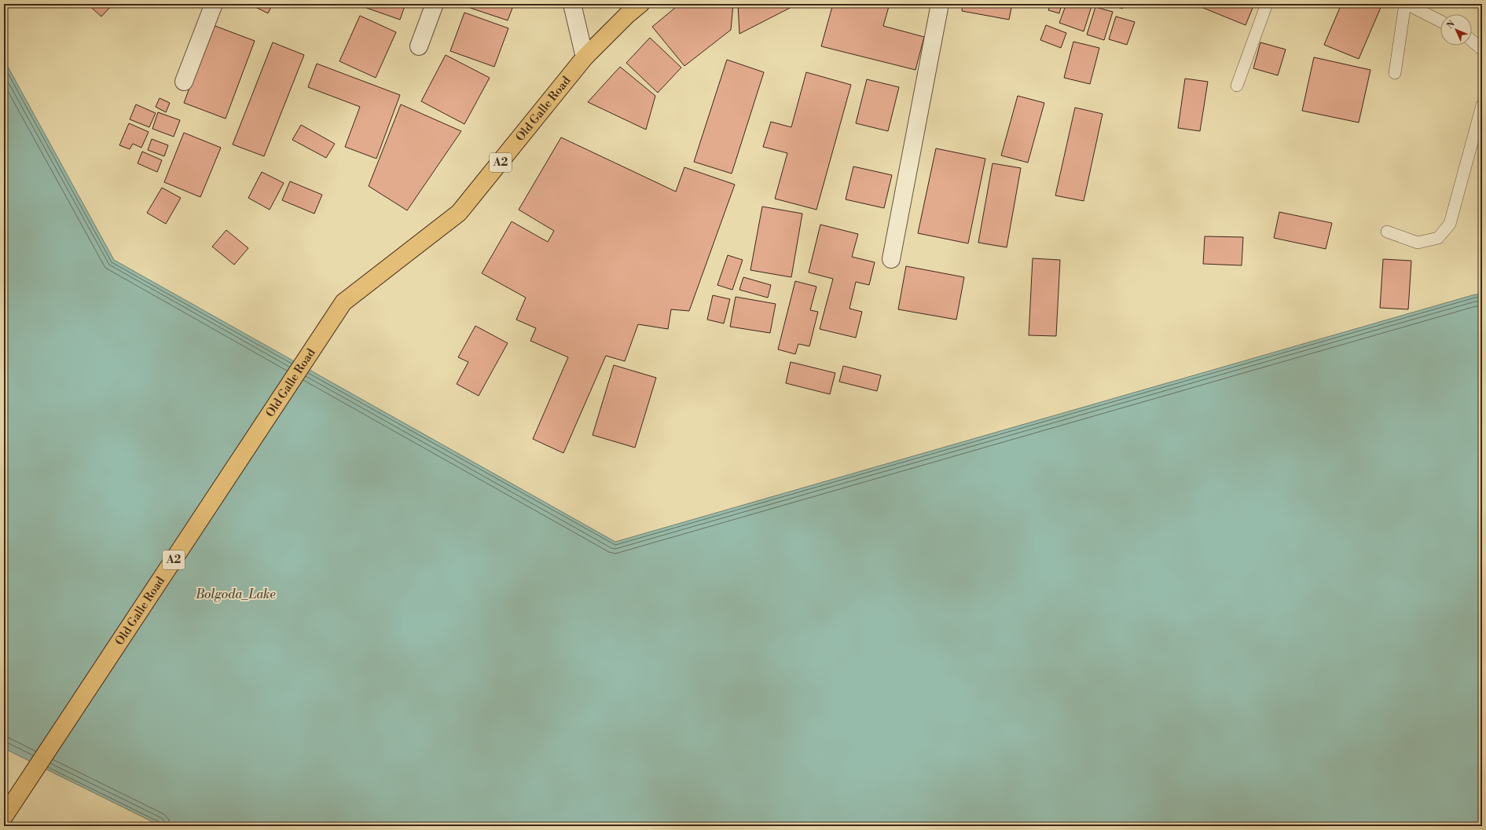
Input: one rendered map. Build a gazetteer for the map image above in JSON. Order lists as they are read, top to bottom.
{
  "streets": {
    "highway": ["Old Galle Road", "A2"]
  },
  "water": ["Bolgoda_Lake"],
  "north": "top left"
}
